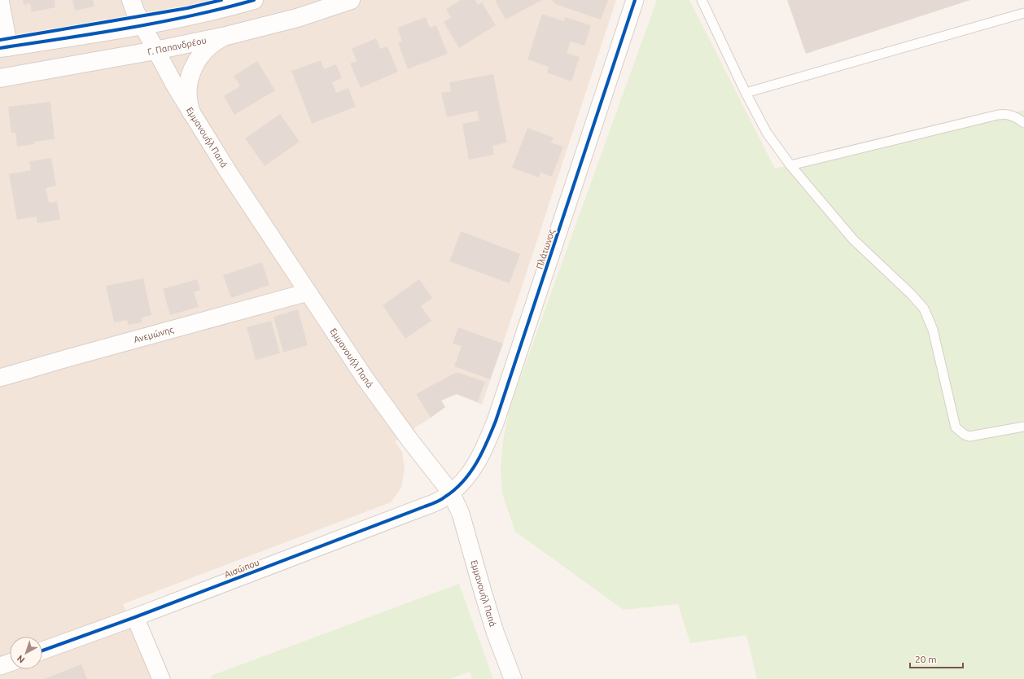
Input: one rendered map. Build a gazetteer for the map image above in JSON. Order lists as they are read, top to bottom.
{
  "streets": {
    "main road": ["Γ. Παπανδρέου"],
    "street": [
      "Εμμανουήλ Παπά",
      "Πλάτωνος",
      "Ανεμώνης",
      "Αισώπου"
    ]
  },
  "crossings": [
    ["Γ. Παπανδρέου", "Εμμανουήλ Παπά"],
    ["Εμμανουήλ Παπά", "Πλάτωνος"],
    ["Εμμανουήλ Παπά", "Ανεμώνης"],
    ["Εμμανουήλ Παπά", "Αισώπου"],
    ["Πλάτωνος", "Αισώπου"]
  ],
  "scale_bar": "20 m",
  "north": "bottom left"
}
